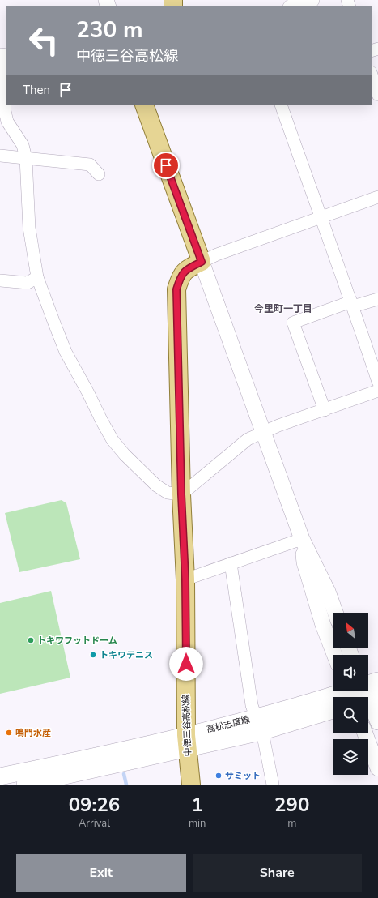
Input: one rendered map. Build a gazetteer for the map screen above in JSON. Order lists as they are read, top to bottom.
{
  "streets": {
    "main road": ["高松志度線", "中徳三谷高松線"]
  },
  "crossings": [
    ["高松志度線", "中徳三谷高松線"]
  ],
  "districts": ["今里町一丁目"],
  "places": [
    "トキワフットドーム",
    "トキワテニス",
    "鳴門水産",
    "サミット"
  ],
  "north": "top left",
  "page": {
    "turn": ["230 m", "中徳三谷高松線"],
    "then": "Then",
    "eta": [
      "09:26",
      "Arrival",
      "1",
      "min",
      "290",
      "m"
    ],
    "buttons": ["Exit", "Share"]
  }
}
